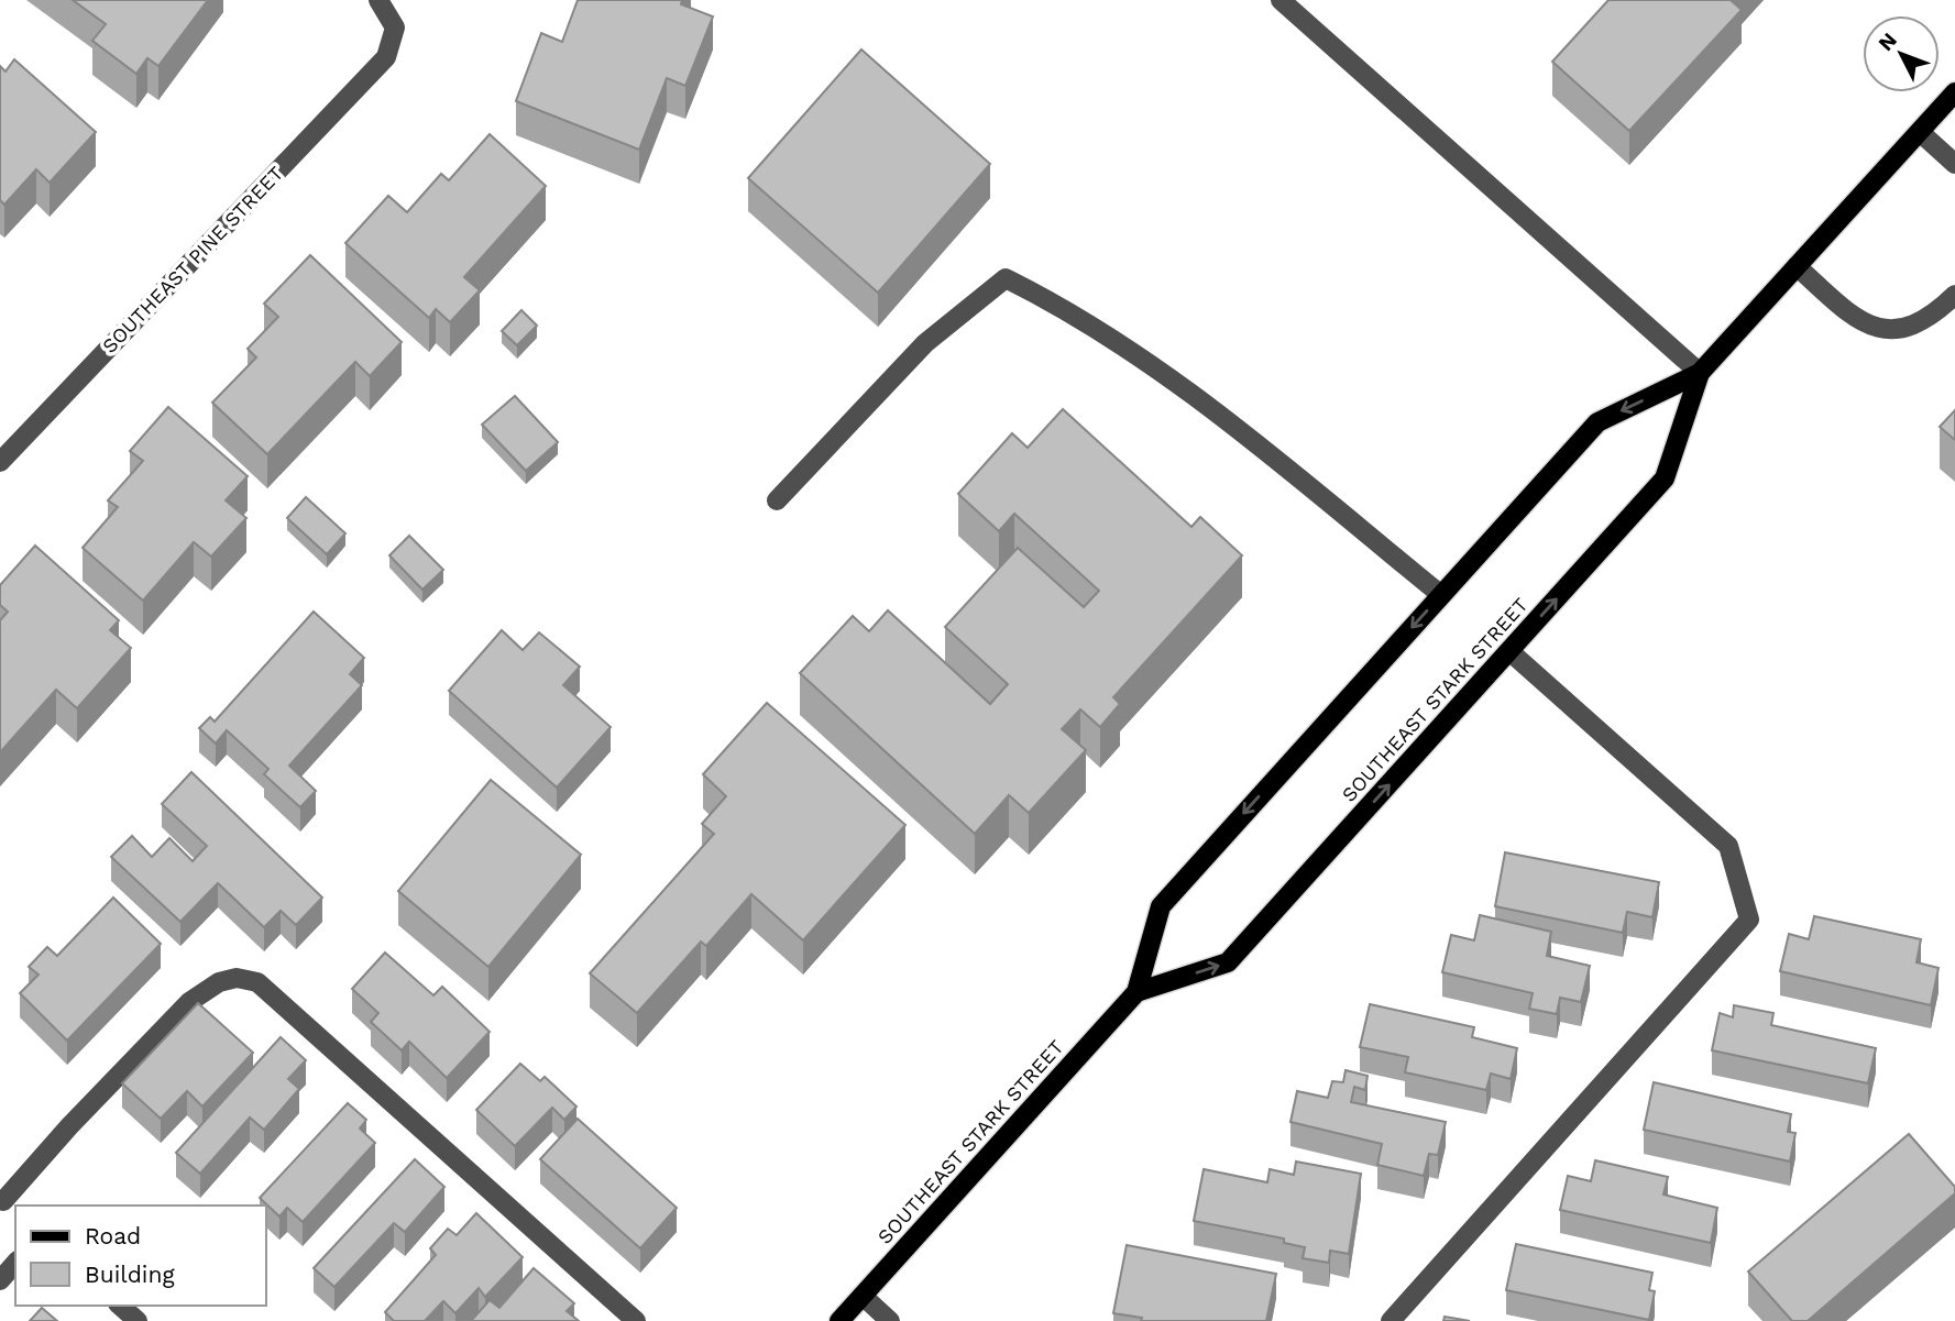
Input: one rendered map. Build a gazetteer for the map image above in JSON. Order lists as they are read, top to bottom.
{
  "streets": {
    "main road": ["SOUTHEAST STARK STREET"],
    "street": ["SOUTHEAST PINE STREET"]
  },
  "legend": ["Road", "Building"],
  "north": "top left"
}
